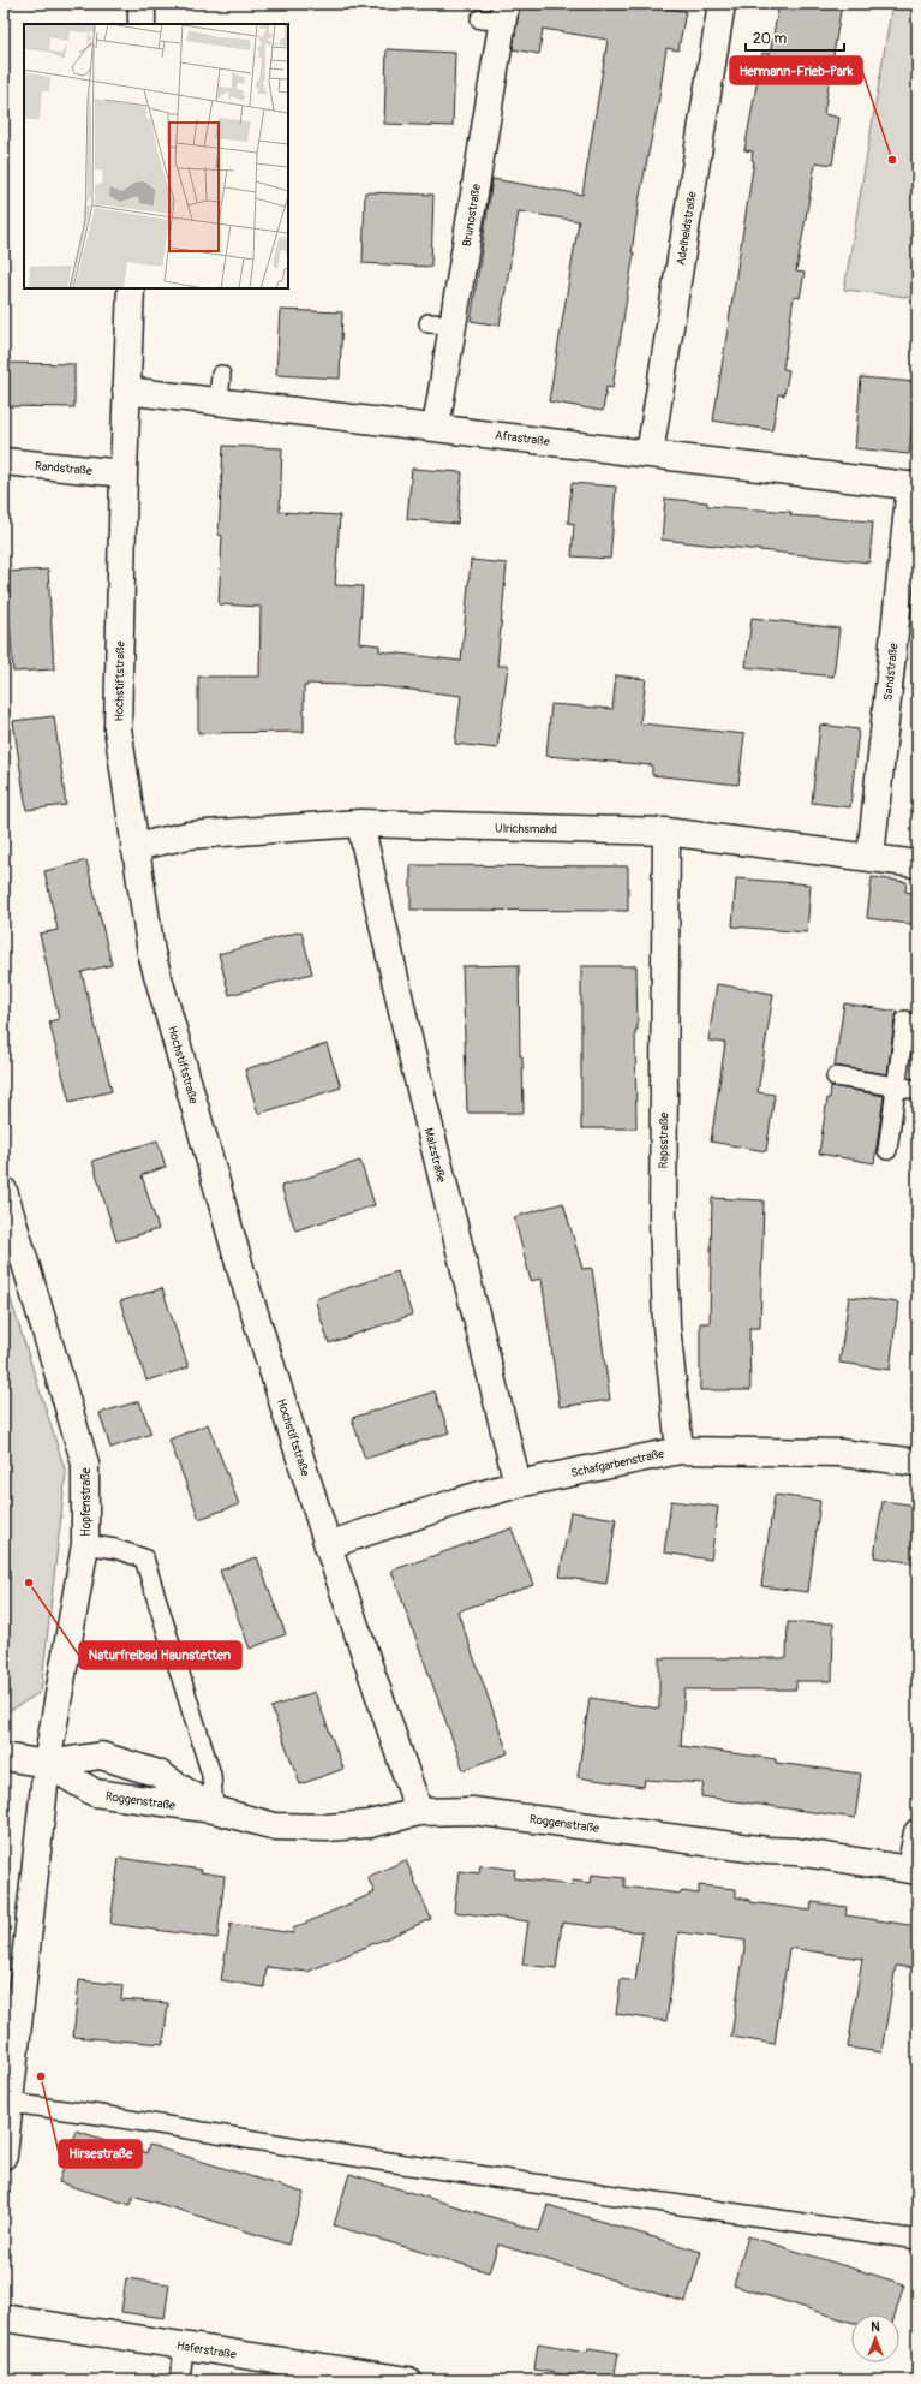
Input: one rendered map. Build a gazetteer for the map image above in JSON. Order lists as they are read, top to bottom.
{
  "streets": {
    "street": [
      "Brunostraße",
      "Adelheidstraße",
      "Afrastraße",
      "Randstraße",
      "Sandstraße",
      "Hochstiftstraße",
      "Ulrichsmahd",
      "Rapsstraße",
      "Malzstraße",
      "Schafgarbenstraße",
      "Hopfenstraße",
      "Roggenstraße",
      "Haferstraße"
    ]
  },
  "crossings": [
    ["Brunostraße", "Afrastraße"],
    ["Adelheidstraße", "Afrastraße"],
    ["Afrastraße", "Sandstraße"],
    ["Afrastraße", "Hochstiftstraße"],
    ["Randstraße", "Hochstiftstraße"],
    ["Sandstraße", "Ulrichsmahd"],
    ["Hochstiftstraße", "Ulrichsmahd"],
    ["Hochstiftstraße", "Schafgarbenstraße"],
    ["Hochstiftstraße", "Roggenstraße"],
    ["Ulrichsmahd", "Rapsstraße"],
    ["Ulrichsmahd", "Malzstraße"],
    ["Rapsstraße", "Schafgarbenstraße"],
    ["Malzstraße", "Schafgarbenstraße"],
    ["Hopfenstraße", "Roggenstraße"]
  ],
  "places": ["Hermann-Frieb-Park", "Naturfreibad Haunstetten", "Hirsestraße"],
  "scale_bar": "20 m",
  "north": "top"
}
